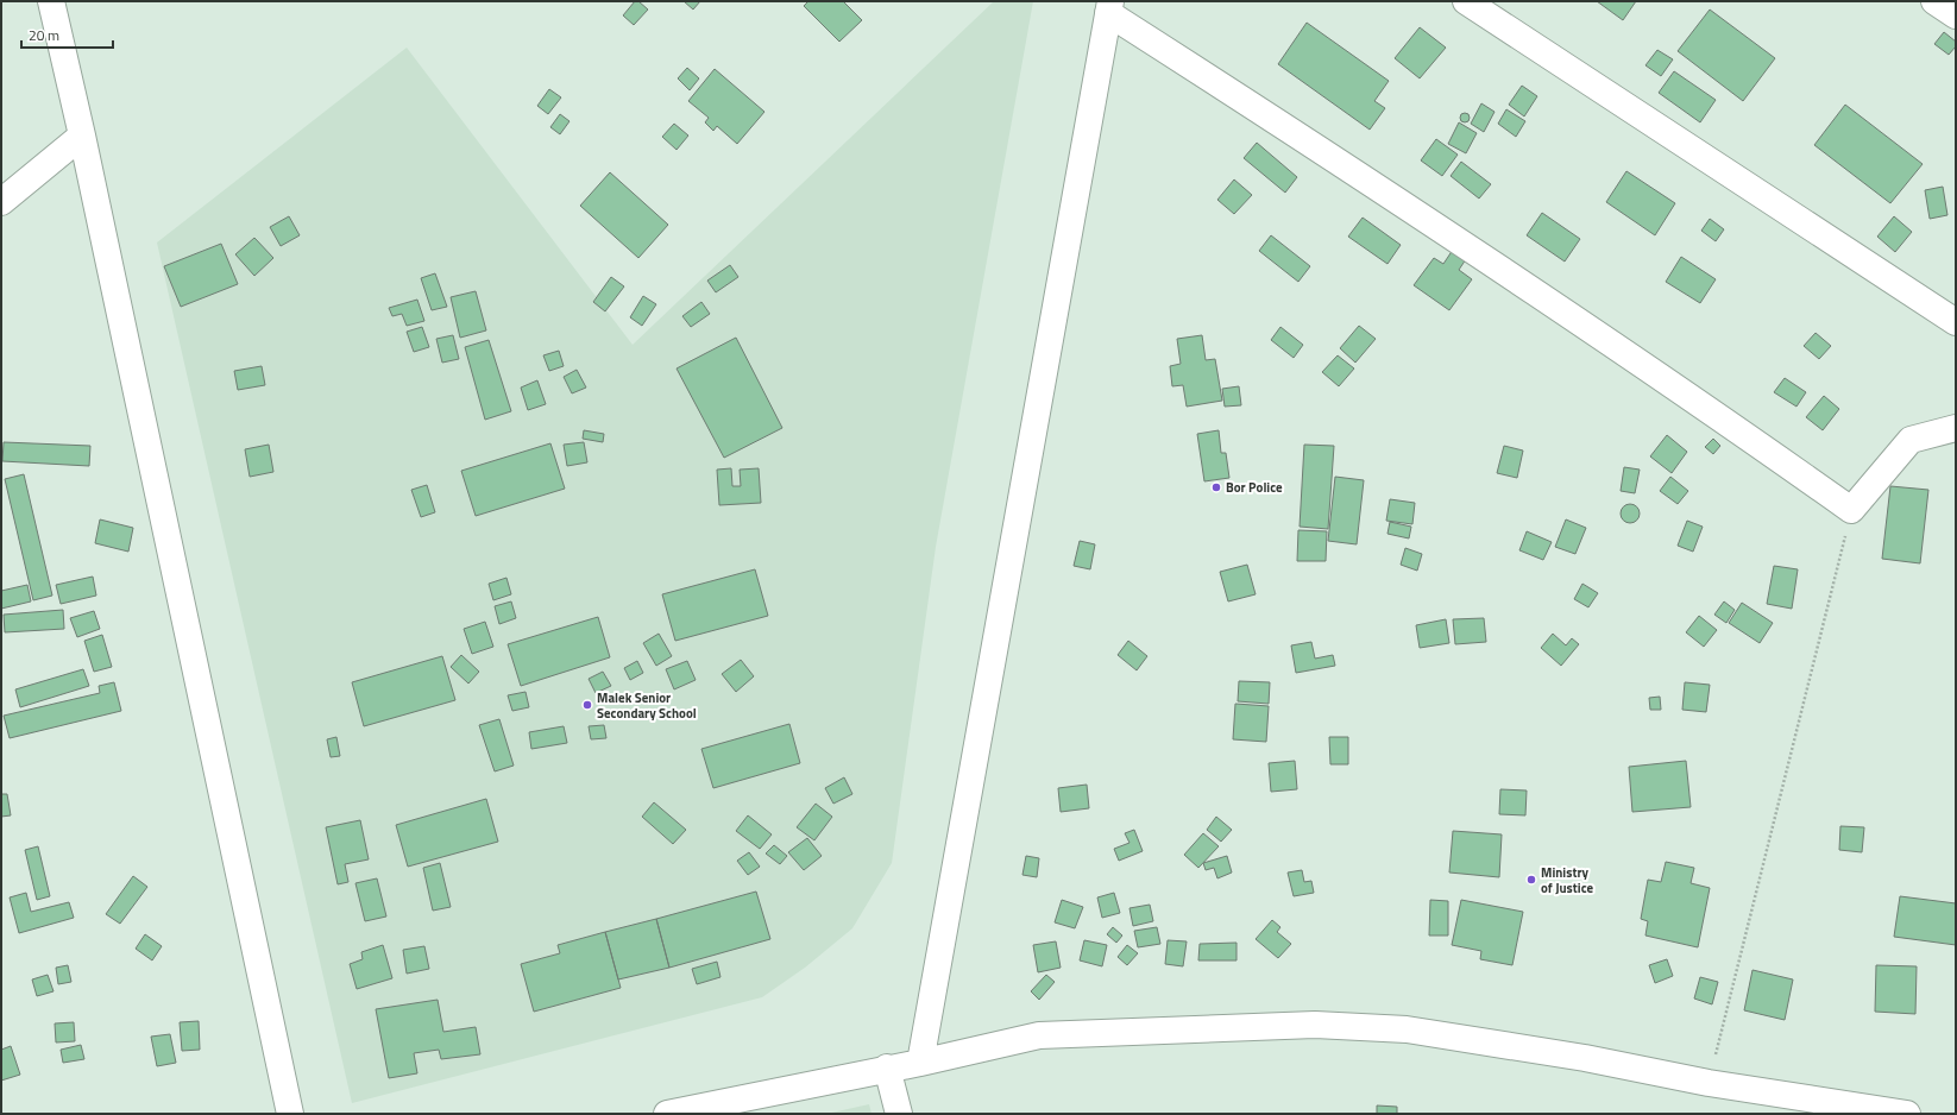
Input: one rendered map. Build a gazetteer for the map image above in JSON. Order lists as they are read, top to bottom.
{
  "places": ["Bor Police", "Malek Senior Secondary School", "Ministry of Justice"],
  "scale_bar": "20 m"
}
